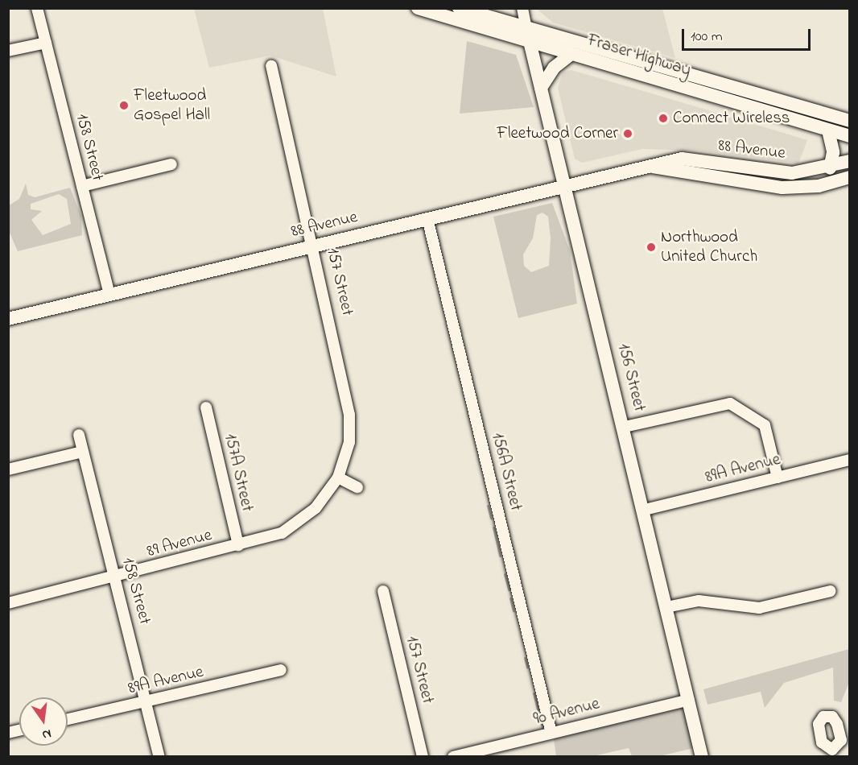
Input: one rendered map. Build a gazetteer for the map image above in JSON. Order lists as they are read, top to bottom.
{
  "streets": {
    "main road": ["Fraser Highway", "88 Avenue", "156 Street"],
    "street": [
      "158 Street",
      "157 Street",
      "89A Avenue",
      "156A Street",
      "157A Street",
      "89 Avenue",
      "90 Avenue"
    ]
  },
  "crossings": [
    ["Fraser Highway", "156 Street"],
    ["158 Street", "88 Avenue"],
    ["158 Street", "89A Avenue"],
    ["158 Street", "89 Avenue"],
    ["88 Avenue", "157 Street"],
    ["88 Avenue", "156 Street"],
    ["88 Avenue", "156A Street"],
    ["157 Street", "89 Avenue"],
    ["156 Street", "89A Avenue"],
    ["156 Street", "90 Avenue"],
    ["156A Street", "90 Avenue"],
    ["157A Street", "89 Avenue"]
  ],
  "places": [
    "Fleetwood Gospel Hall",
    "Connect Wireless",
    "Fleetwood Corner",
    "Northwood United Church"
  ],
  "scale_bar": "100 m",
  "north": "bottom"
}
